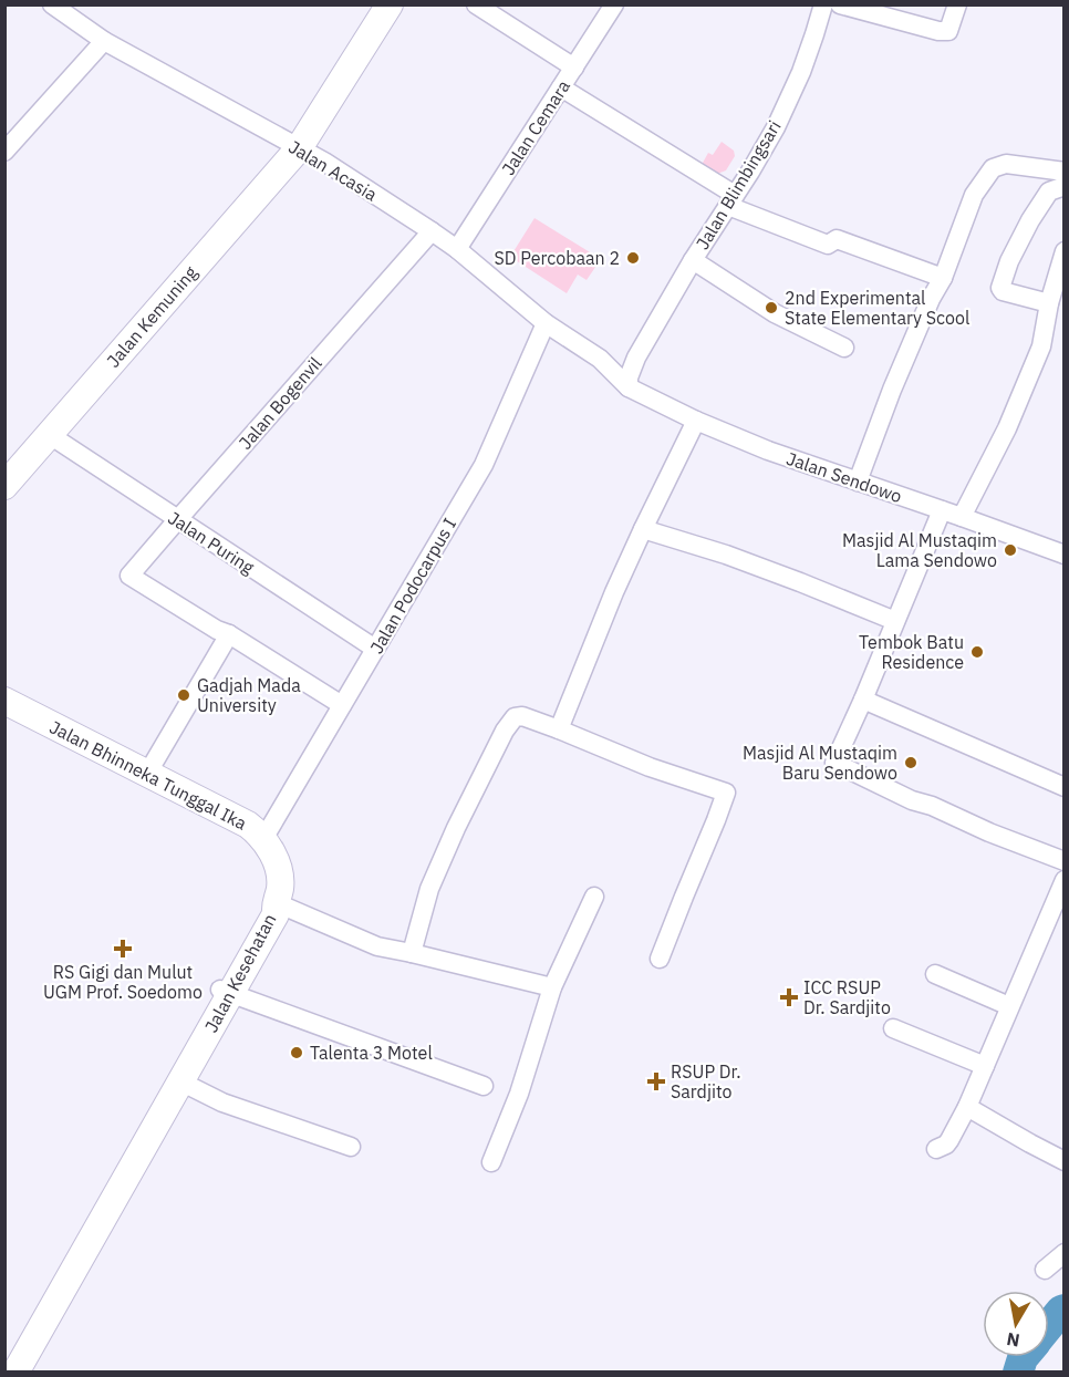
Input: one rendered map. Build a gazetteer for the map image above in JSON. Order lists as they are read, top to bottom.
{
  "streets": {
    "street": [
      "Jalan Cemara",
      "Jalan Acasia",
      "Jalan Blimbingsari",
      "Jalan Kemuning",
      "Jalan Bogenvil",
      "Jalan Sendowo",
      "Jalan Puring",
      "Jalan Podocarpus I",
      "Jalan Bhinneka Tunggal Ika",
      "Jalan Kesehatan"
    ]
  },
  "crossings": [
    ["Jalan Cemara", "Jalan Acasia"],
    ["Jalan Acasia", "Jalan Blimbingsari"],
    ["Jalan Acasia", "Jalan Kemuning"],
    ["Jalan Acasia", "Jalan Bogenvil"],
    ["Jalan Acasia", "Jalan Sendowo"],
    ["Jalan Acasia", "Jalan Podocarpus I"],
    ["Jalan Blimbingsari", "Jalan Sendowo"],
    ["Jalan Kemuning", "Jalan Puring"],
    ["Jalan Bogenvil", "Jalan Puring"],
    ["Jalan Puring", "Jalan Podocarpus I"],
    ["Jalan Podocarpus I", "Jalan Bhinneka Tunggal Ika"],
    ["Jalan Bhinneka Tunggal Ika", "Jalan Kesehatan"]
  ],
  "places": {
    "other": [
      "SD Percobaan 2",
      "2nd Experimental State Elementary Scool",
      "Masjid Al Mustaqim Lama Sendowo",
      "Tembok Batu Residence",
      "Gadjah Mada University",
      "Masjid Al Mustaqim Baru Sendowo",
      "Talenta 3 Motel"
    ],
    "health": ["RS Gigi dan Mulut UGM Prof. Soedomo", "ICC RSUP Dr. Sardjito", "RSUP Dr. Sardjito"]
  },
  "north": "bottom"
}
